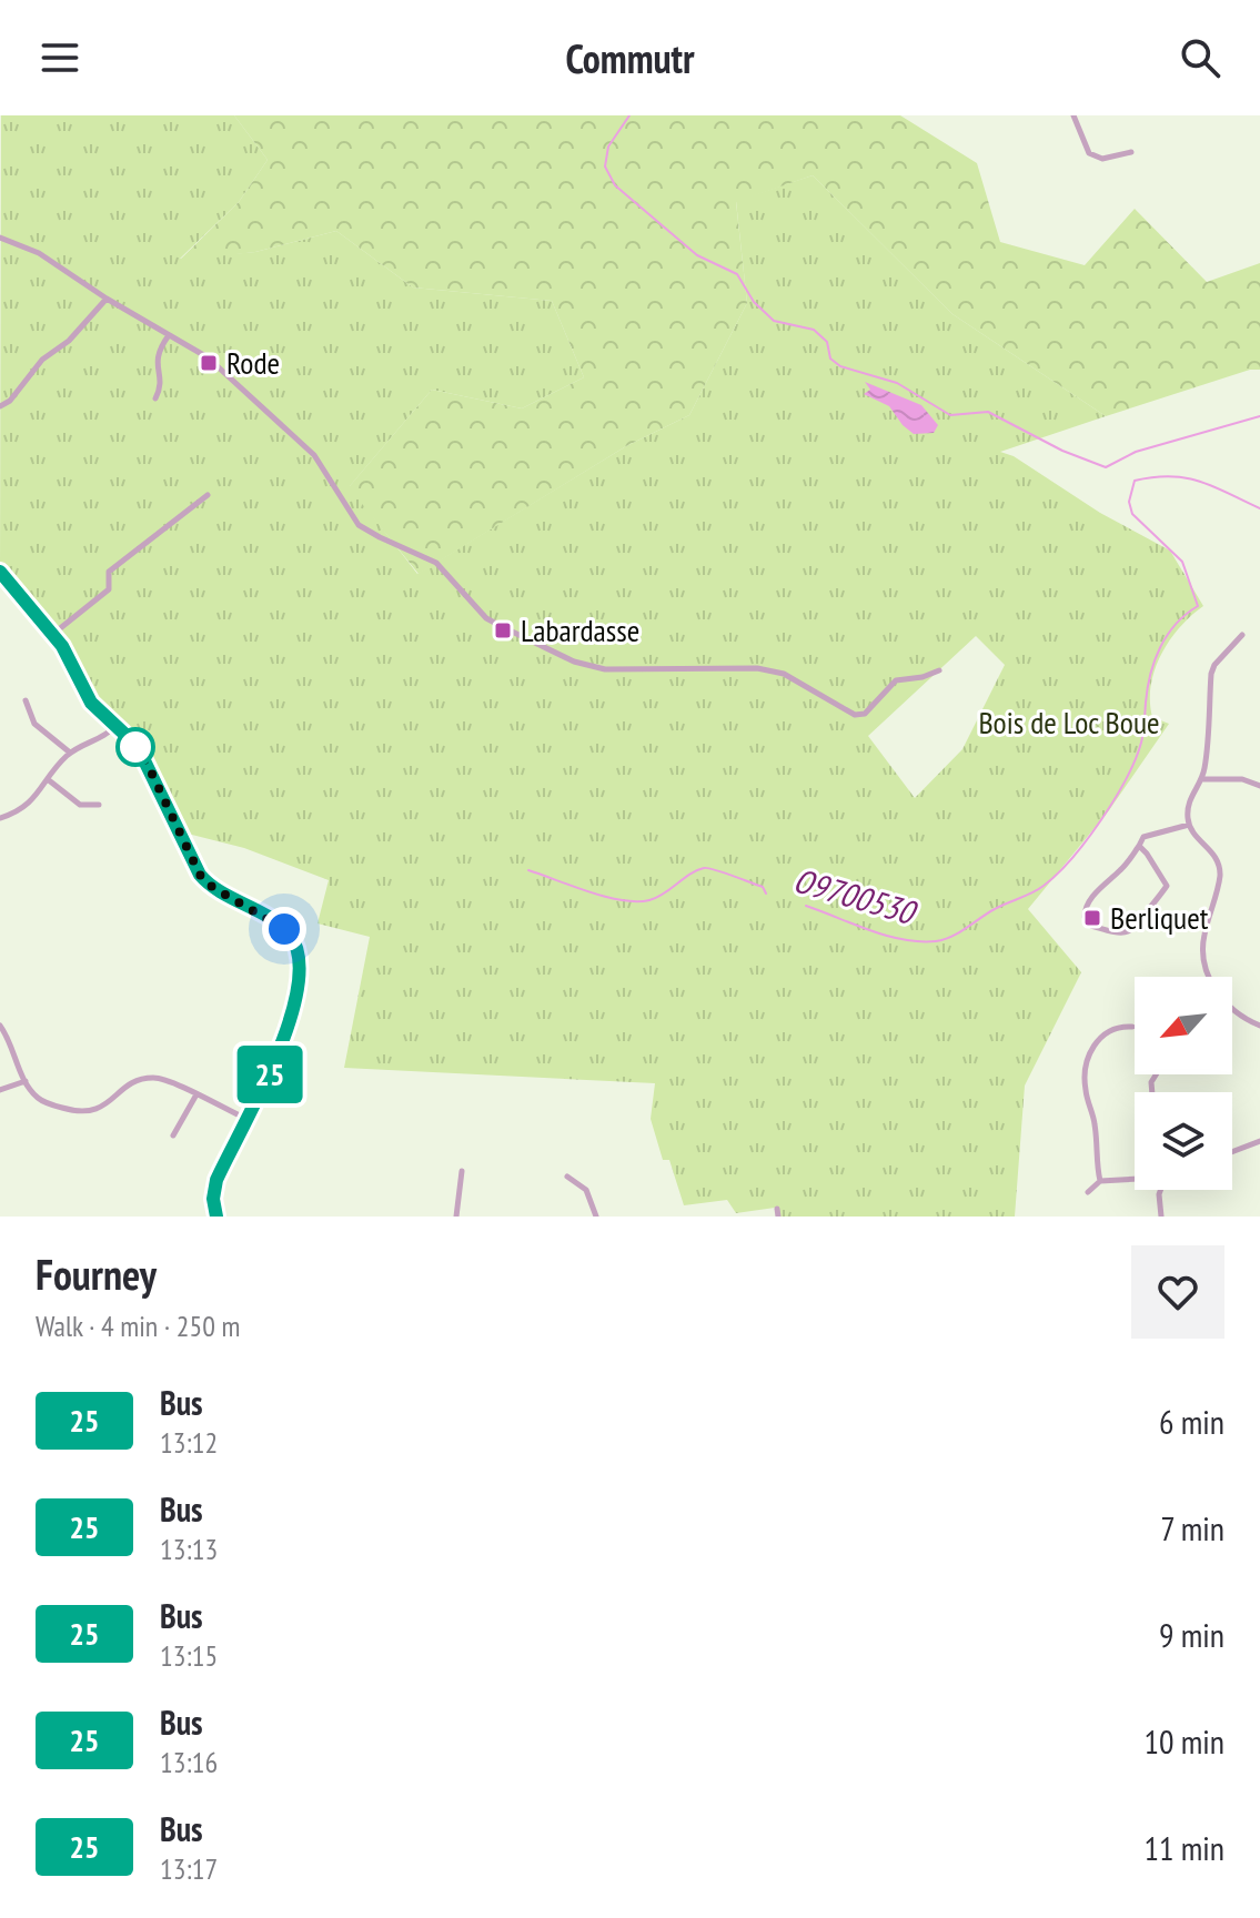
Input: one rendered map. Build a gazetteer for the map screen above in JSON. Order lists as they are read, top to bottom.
{
  "water": ["O9700530"],
  "parks": ["Bois de Loc Boue"],
  "places": {
    "transit": ["Rode", "Labardasse", "Berliquet"]
  },
  "lines": ["bus line 25"],
  "north": "bottom left",
  "page": {
    "header": "Commutr",
    "on_map": "25",
    "heading": ["Fourney", "Walk · 4 min · 250 m"],
    "list": [
      {
        "mark": "25",
        "name": "Bus",
        "note": "13:12",
        "value": "6 min"
      },
      {
        "mark": "25",
        "name": "Bus",
        "note": "13:13",
        "value": "7 min"
      },
      {
        "mark": "25",
        "name": "Bus",
        "note": "13:15",
        "value": "9 min"
      },
      {
        "mark": "25",
        "name": "Bus",
        "note": "13:16",
        "value": "10 min"
      },
      {
        "mark": "25",
        "name": "Bus",
        "note": "13:17",
        "value": "11 min"
      }
    ]
  }
}
